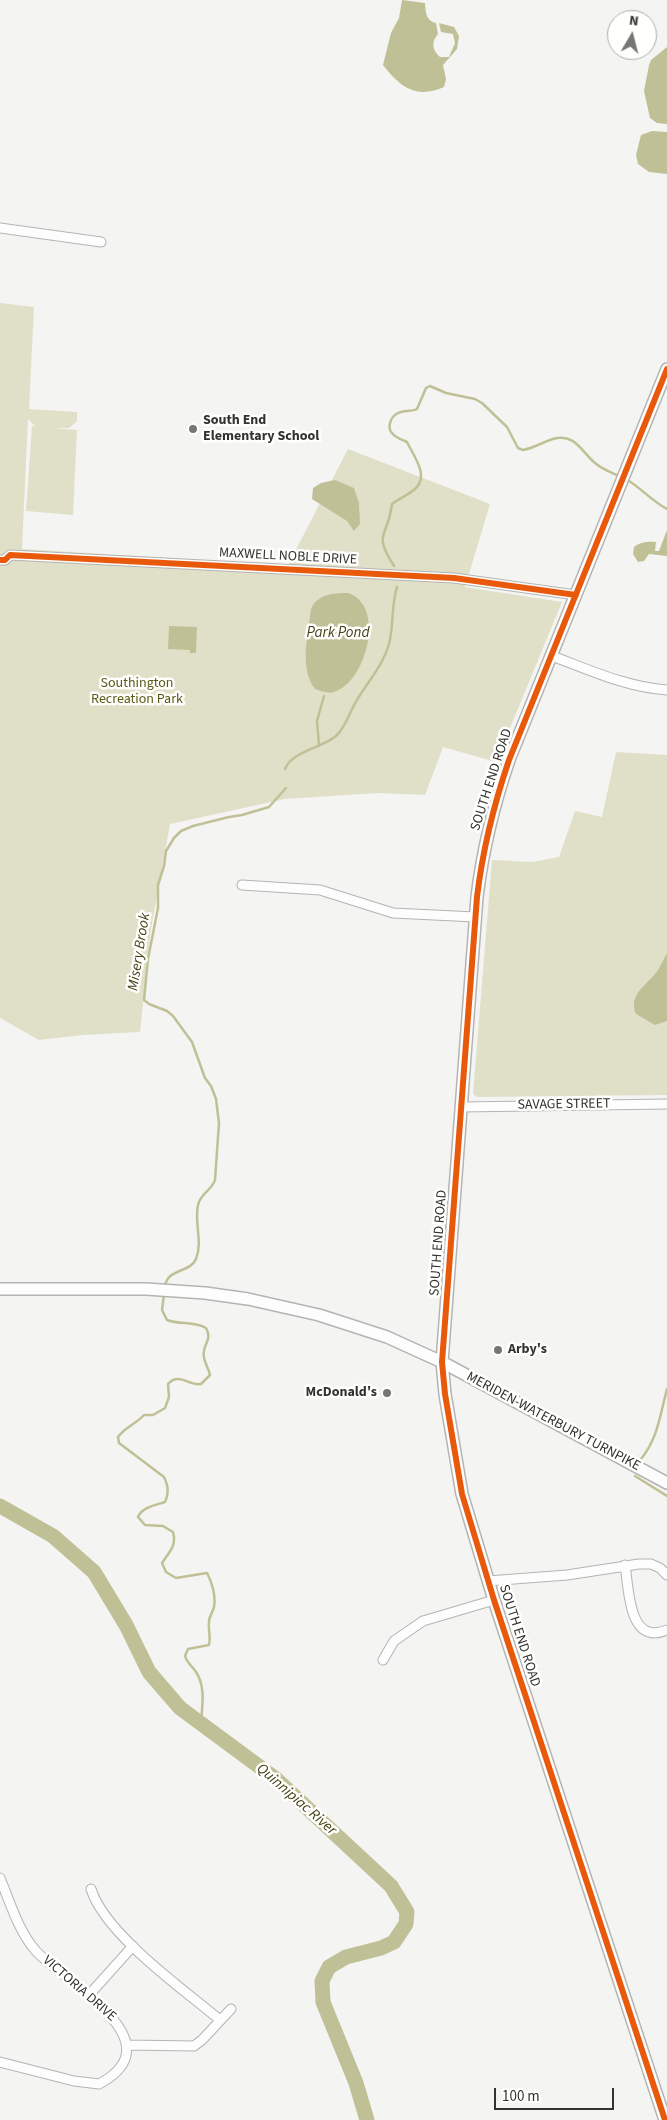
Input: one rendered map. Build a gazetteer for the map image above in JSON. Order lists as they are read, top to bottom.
{
  "streets": {
    "street": [
      "MAXWELL NOBLE DRIVE",
      "SOUTH END ROAD",
      "SAVAGE STREET",
      "MERIDEN-WATERBURY TURNPIKE",
      "VICTORIA DRIVE"
    ]
  },
  "crossings": [
    ["MAXWELL NOBLE DRIVE", "SOUTH END ROAD"],
    ["SOUTH END ROAD", "SAVAGE STREET"],
    ["SOUTH END ROAD", "MERIDEN-WATERBURY TURNPIKE"]
  ],
  "water": ["Park Pond", "Misery Brook", "Quinnipiac River"],
  "parks": ["Southington Recreation Park"],
  "places": ["South End Elementary School", "Arby's", "McDonald's"],
  "scale_bar": "100 m",
  "north": "top"
}
